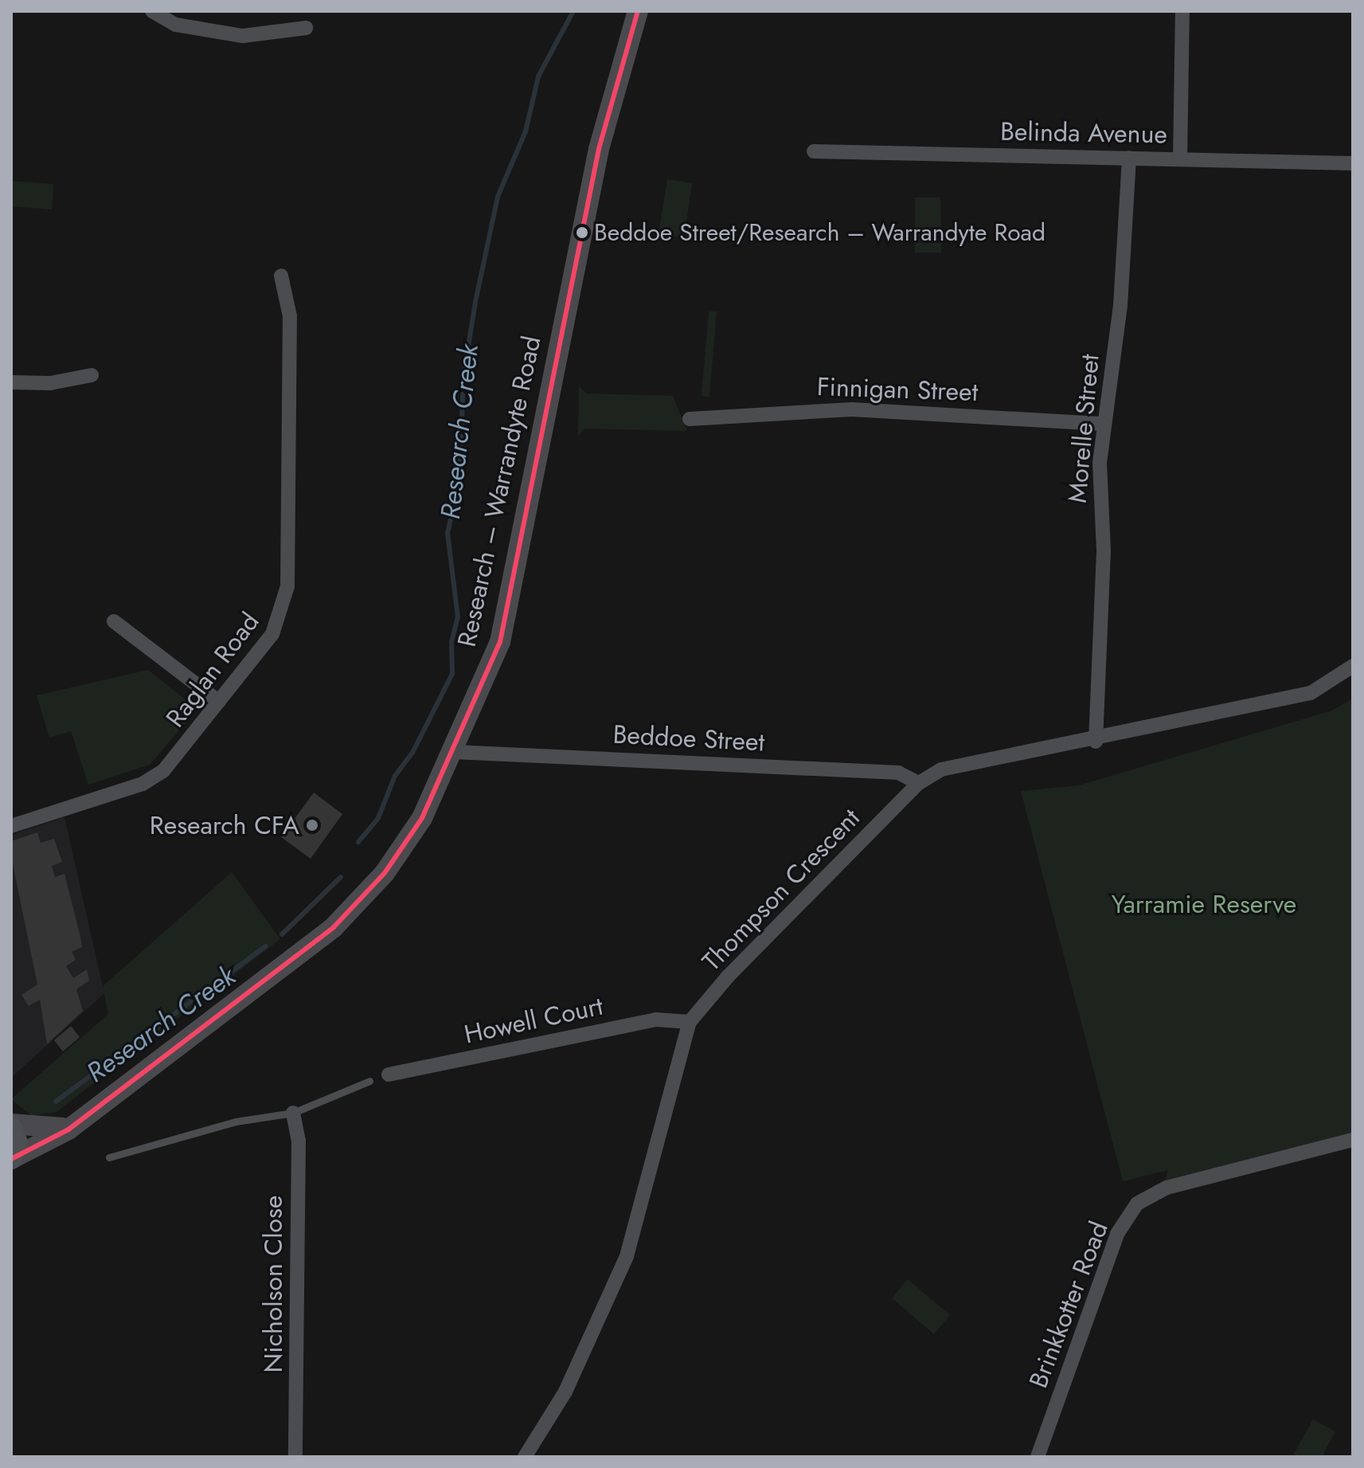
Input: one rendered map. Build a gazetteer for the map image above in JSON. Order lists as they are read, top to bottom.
{
  "streets": {
    "main road": ["Research – Warrandyte Road"],
    "street": [
      "Belinda Avenue",
      "Finnigan Street",
      "Morelle Street",
      "Raglan Road",
      "Beddoe Street",
      "Thompson Crescent",
      "Howell Court",
      "Nicholson Close",
      "Brinkkotter Road"
    ]
  },
  "crossings": [
    ["Belinda Avenue", "Morelle Street"],
    ["Finnigan Street", "Morelle Street"],
    ["Morelle Street", "Thompson Crescent"],
    ["Research – Warrandyte Road", "Beddoe Street"],
    ["Beddoe Street", "Thompson Crescent"],
    ["Thompson Crescent", "Howell Court"]
  ],
  "water": ["Research Creek"],
  "parks": ["Yarramie Reserve"],
  "places": ["Beddoe Street/Research – Warrandyte Road", "Research CFA"]
}
